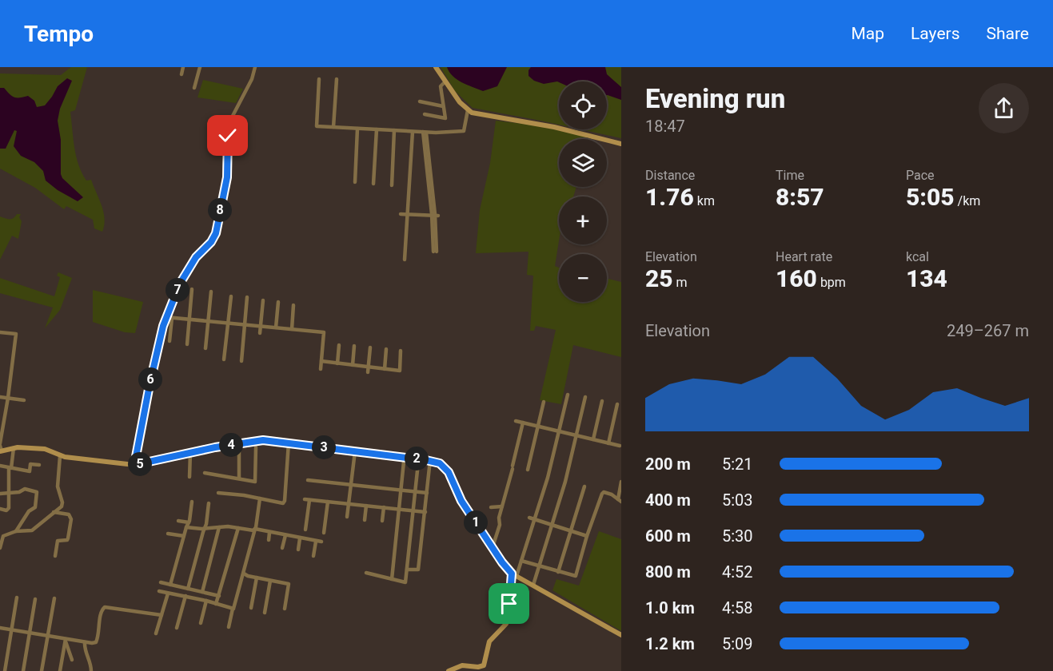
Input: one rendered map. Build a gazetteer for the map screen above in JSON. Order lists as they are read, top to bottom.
{
  "page": {
    "header": "Tempo",
    "nav": ["Map", "Layers", "Share"],
    "heading": ["Evening run", "18:47"],
    "map_buttons": ["+", "−"],
    "stats": [
      ["Distance", "1.76 km"],
      ["Time", "8:57"],
      ["Pace", "5:05 /km"],
      ["Elevation", "25 m"],
      ["Heart rate", "160 bpm"],
      ["kcal", "134"]
    ],
    "pins": [
      "8",
      "7",
      "6",
      "4",
      "3",
      "2",
      "5",
      "1"
    ],
    "chart": ["Elevation", "249–267 m"],
    "list": [
      {
        "name": "200 m",
        "note": "5:21"
      },
      {
        "name": "400 m",
        "note": "5:03"
      },
      {
        "name": "600 m",
        "note": "5:30"
      },
      {
        "name": "800 m",
        "note": "4:52"
      },
      {
        "name": "1.0 km",
        "note": "4:58"
      },
      {
        "name": "1.2 km",
        "note": "5:09"
      }
    ]
  }
}
